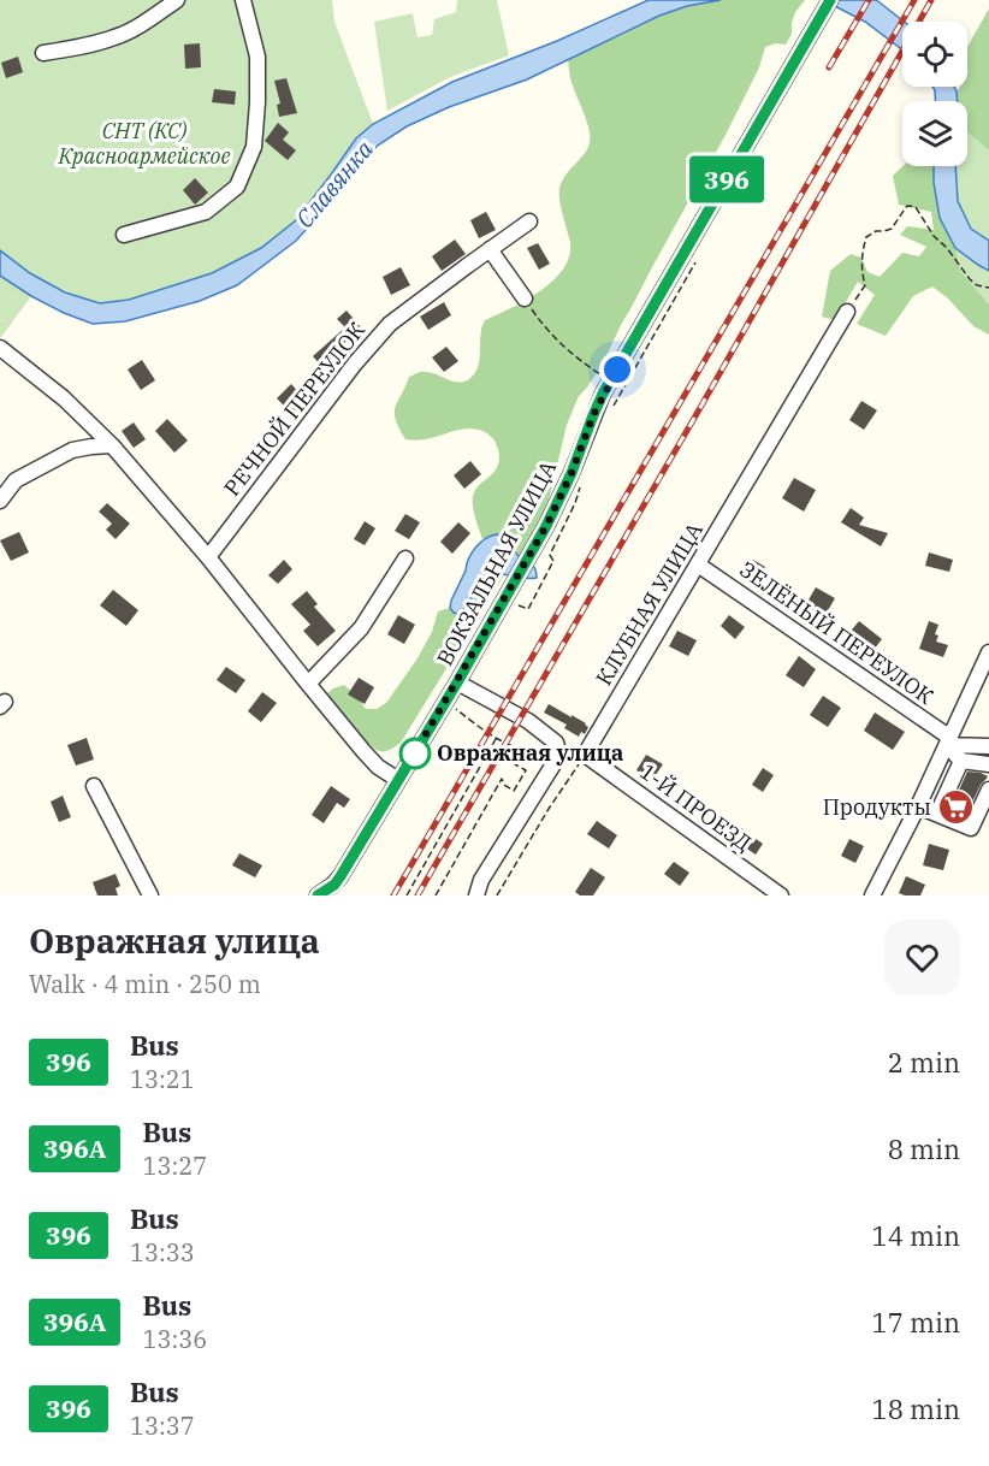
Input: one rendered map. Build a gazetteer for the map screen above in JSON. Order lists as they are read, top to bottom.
{
  "streets": {
    "street": [
      "РЕЧНОЙ ПЕРЕУЛОК",
      "ВОКЗАЛЬНАЯ УЛИЦА",
      "КЛУБНАЯ УЛИЦА",
      "ЗЕЛЁНЫЙ ПЕРЕУЛОК",
      "1-Й ПРОЕЗД"
    ]
  },
  "crossings": [
    ["КЛУБНАЯ УЛИЦА", "ЗЕЛЁНЫЙ ПЕРЕУЛОК"],
    ["КЛУБНАЯ УЛИЦА", "1-Й ПРОЕЗД"]
  ],
  "water": ["Славянка"],
  "parks": ["СНТ (КС) Красноармейское"],
  "places": {
    "other": ["Овражная улица"],
    "supermarket": ["Продукты"]
  },
  "lines": ["bus line 396"],
  "page": {
    "on_map": "396",
    "heading": ["Овражная улица", "Walk · 4 min · 250 m"],
    "list": [
      {
        "mark": "396",
        "name": "Bus",
        "note": "13:21",
        "value": "2 min"
      },
      {
        "mark": "396А",
        "name": "Bus",
        "note": "13:27",
        "value": "8 min"
      },
      {
        "mark": "396",
        "name": "Bus",
        "note": "13:33",
        "value": "14 min"
      },
      {
        "mark": "396А",
        "name": "Bus",
        "note": "13:36",
        "value": "17 min"
      },
      {
        "mark": "396",
        "name": "Bus",
        "note": "13:37",
        "value": "18 min"
      }
    ]
  }
}
